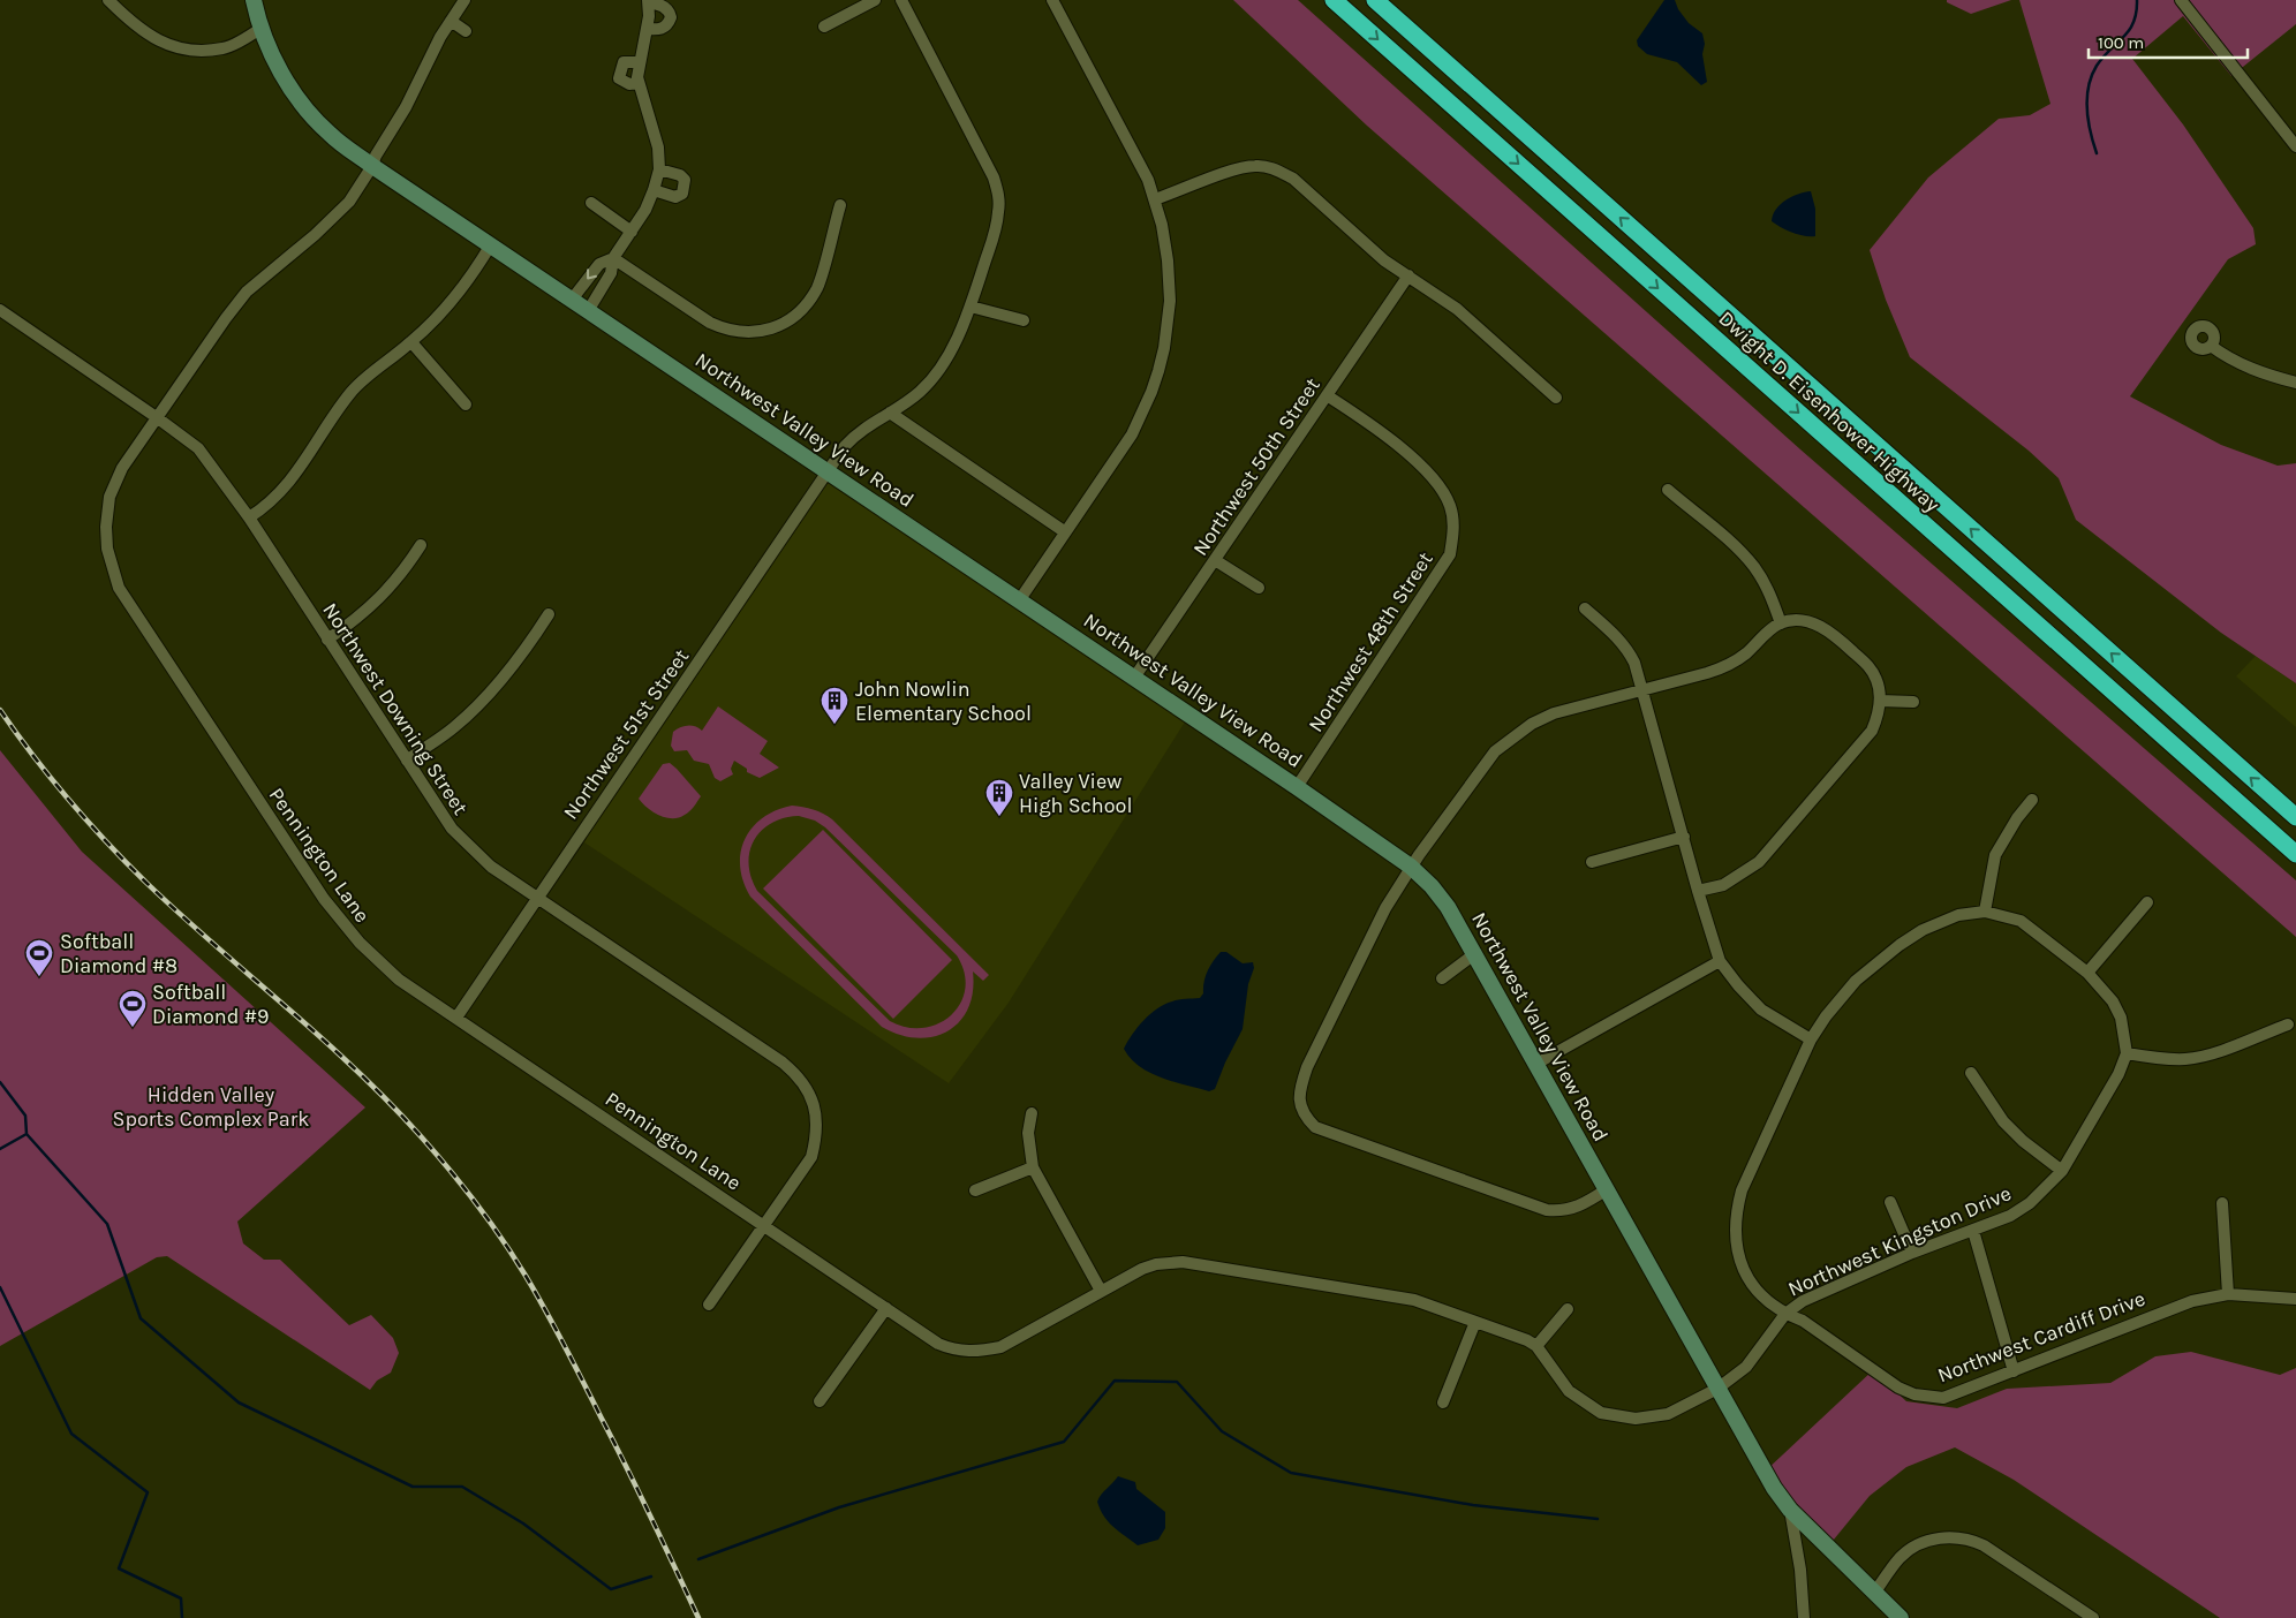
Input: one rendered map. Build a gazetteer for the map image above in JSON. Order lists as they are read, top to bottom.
{
  "streets": {
    "highway": ["Dwight D. Eisenhower Highway"],
    "street": [
      "Northwest Valley View Road",
      "Northwest 50th Street",
      "Northwest 48th Street",
      "Northwest Downing Street",
      "Northwest 51st Street",
      "Pennington Lane",
      "Northwest Kingston Drive",
      "Northwest Cardiff Drive"
    ]
  },
  "crossings": [
    ["Northwest Valley View Road", "Northwest 50th Street"],
    ["Northwest Valley View Road", "Northwest 48th Street"],
    ["Northwest Valley View Road", "Northwest 51st Street"],
    ["Northwest Valley View Road", "Pennington Lane"],
    ["Northwest Valley View Road", "Northwest Kingston Drive"],
    ["Northwest 50th Street", "Northwest 48th Street"],
    ["Northwest Downing Street", "Northwest 51st Street"],
    ["Northwest Downing Street", "Pennington Lane"],
    ["Northwest 51st Street", "Pennington Lane"],
    ["Pennington Lane", "Northwest Kingston Drive"],
    ["Northwest Kingston Drive", "Northwest Cardiff Drive"]
  ],
  "parks": ["Hidden Valley Sports Complex Park"],
  "places": {
    "building": ["John Nowlin Elementary School", "Valley View High School"],
    "sports": ["Softball Diamond #8", "Softball Diamond #9"]
  },
  "scale_bar": "100 m"
}
